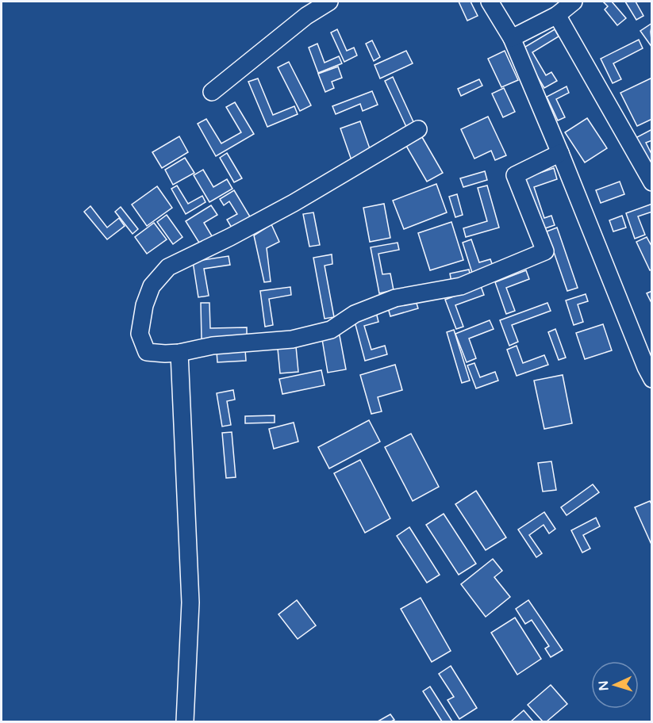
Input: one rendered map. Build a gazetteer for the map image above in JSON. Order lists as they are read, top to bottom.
{
  "north": "left"
}
